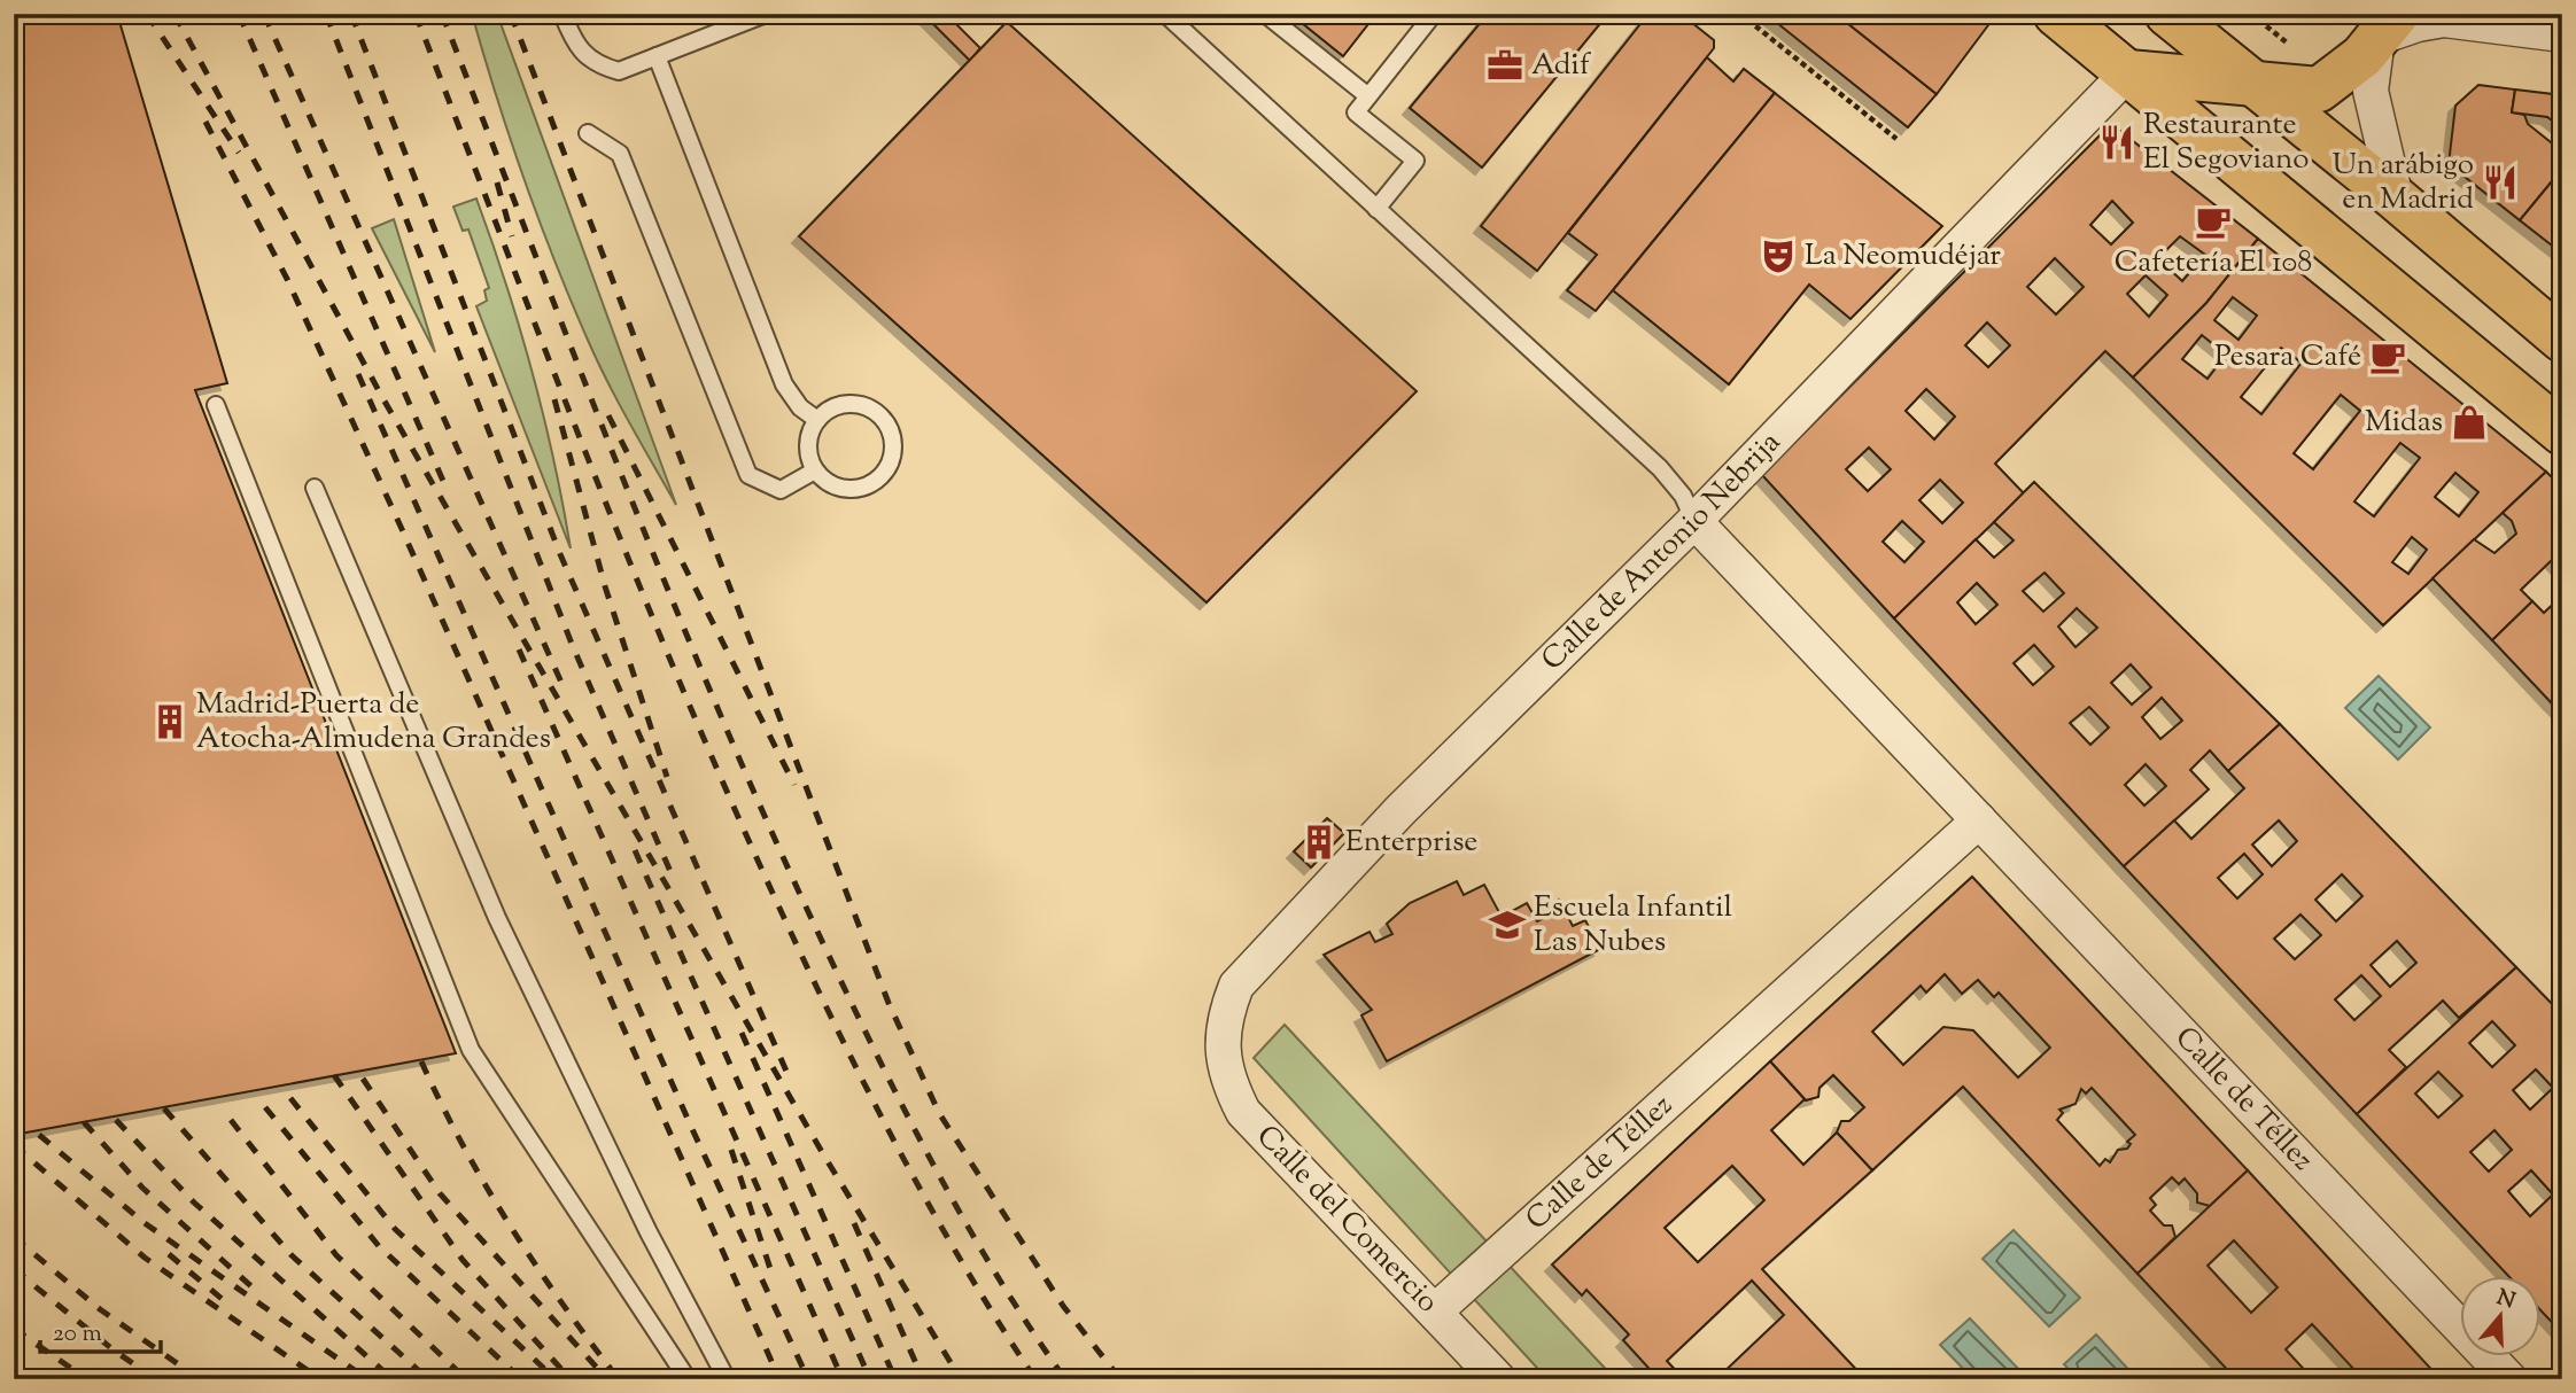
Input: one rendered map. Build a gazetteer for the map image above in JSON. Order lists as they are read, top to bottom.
{
  "streets": {
    "street": ["Calle de Antonio Nebrija", "Calle de Téllez", "Calle del Comercio"]
  },
  "crossings": [
    ["Calle de Antonio Nebrija", "Calle de Téllez"],
    ["Calle de Antonio Nebrija", "Calle del Comercio"],
    ["Calle de Téllez", "Calle del Comercio"]
  ],
  "places": {
    "office": ["Adif"],
    "restaurant": ["Restaurante El Segoviano", "Un arábigo en Madrid"],
    "cafe": ["Cafetería El 108", "Pesara Café"],
    "theatre": ["La Neomudéjar"],
    "shop": ["Midas"],
    "building": ["Madrid-Puerta de Atocha-Almudena Grandes", "Enterprise"],
    "school or university": ["Escuela Infantil Las Nubes"]
  },
  "scale_bar": "20 m",
  "north": "top"
}
